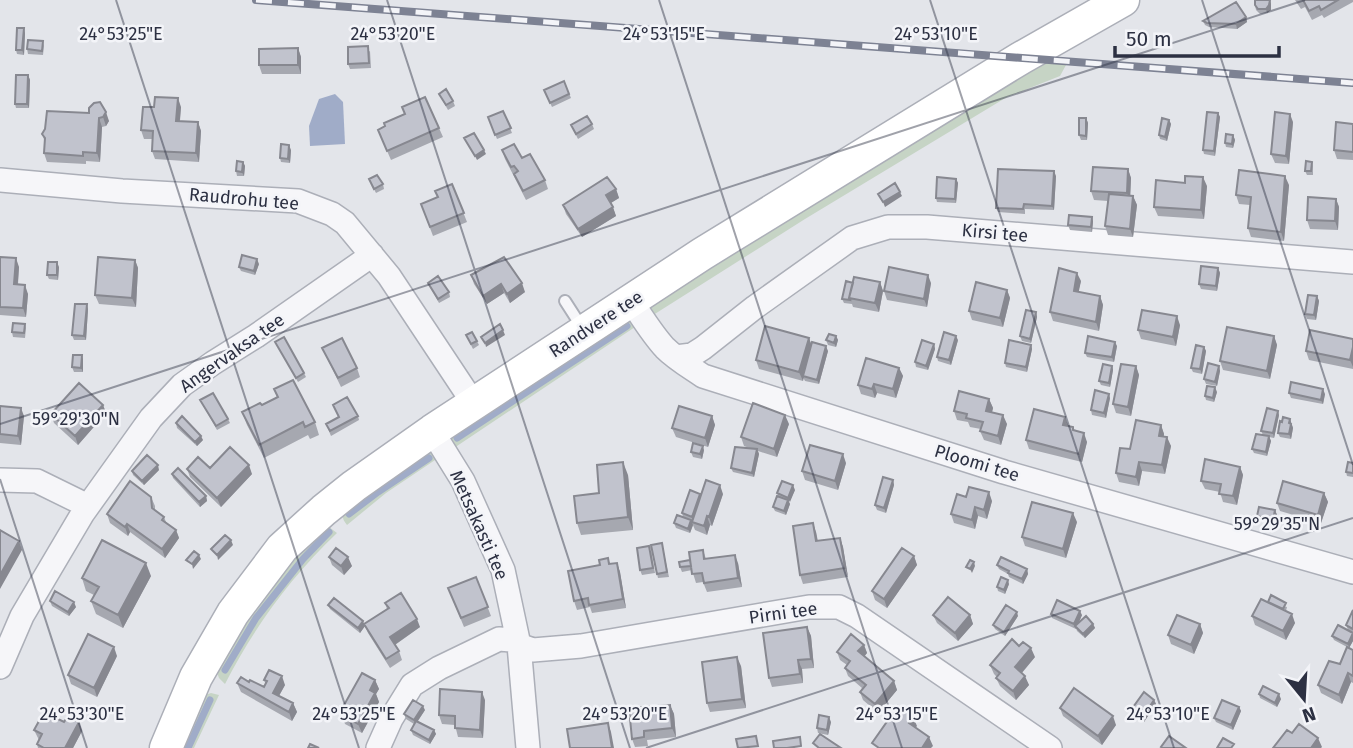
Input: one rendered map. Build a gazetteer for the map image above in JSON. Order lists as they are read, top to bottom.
{
  "streets": {
    "street": [
      "Raudrohu tee",
      "Kirsi tee",
      "Randvere tee",
      "Angervaksa tee",
      "Ploomi tee",
      "Metsakasti tee",
      "Pirni tee"
    ]
  },
  "crossings": [
    ["Raudrohu tee", "Randvere tee"],
    ["Raudrohu tee", "Angervaksa tee"],
    ["Kirsi tee", "Ploomi tee"],
    ["Randvere tee", "Ploomi tee"],
    ["Randvere tee", "Metsakasti tee"],
    ["Metsakasti tee", "Pirni tee"]
  ],
  "scale_bar": "50 m",
  "north": "bottom",
  "coordinates": [
    "24°53'25\"E",
    "24°53'20\"E",
    "24°53'15\"E",
    "24°53'10\"E",
    "59°29'30\"N",
    "59°29'35\"N",
    "24°53'30\"E"
  ]
}
